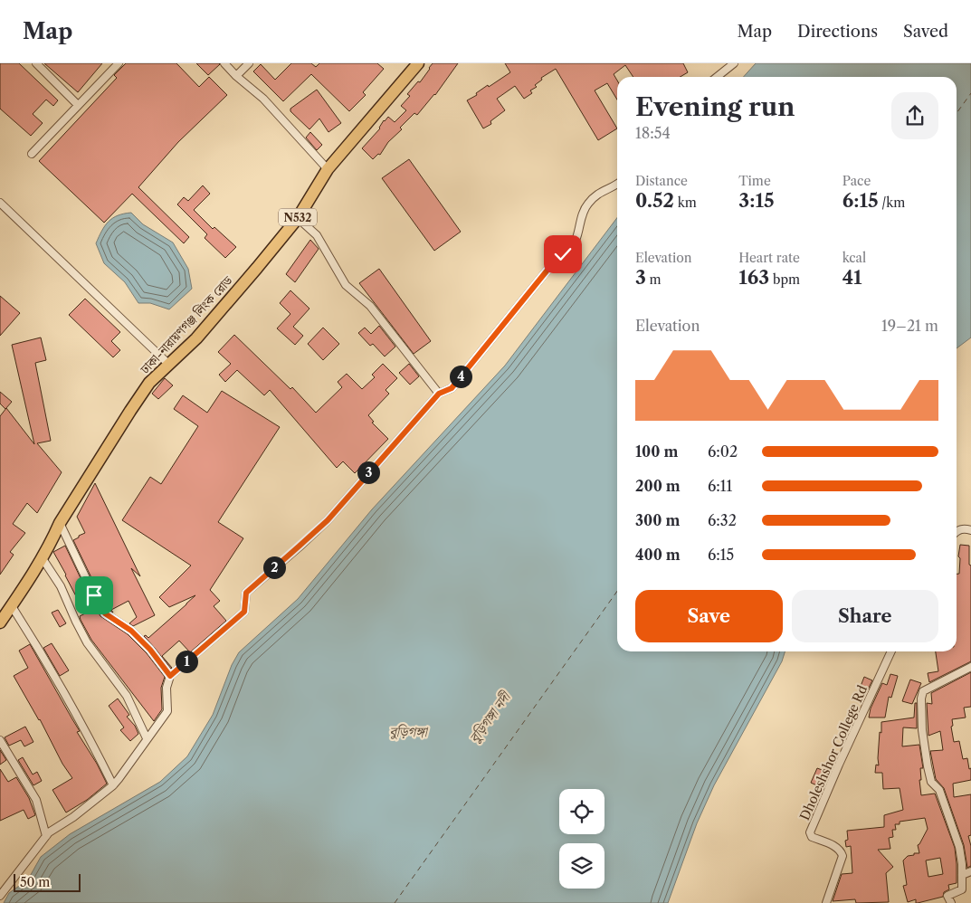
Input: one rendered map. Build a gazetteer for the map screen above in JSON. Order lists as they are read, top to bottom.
{
  "streets": {
    "highway": ["N532", "ঢাকা-নারায়ণগঞ্জ লিংক রোড"],
    "street": ["Dholeshshor College Rd"]
  },
  "water": ["বুড়িগঙ্গা নদী", "বুড়িগঙ্গা"],
  "scale_bar": "50 m",
  "page": {
    "header": "Map",
    "nav": ["Map", "Directions", "Saved"],
    "heading": ["Evening run", "18:54"],
    "stats": [
      ["Distance", "0.52 km"],
      ["Time", "3:15"],
      ["Pace", "6:15 /km"],
      ["Elevation", "3 m"],
      ["Heart rate", "163 bpm"],
      ["kcal", "41"]
    ],
    "chart": ["Elevation", "19–21 m"],
    "pins": [
      "4",
      "3",
      "2",
      "1"
    ],
    "list": [
      {
        "name": "100 m",
        "note": "6:02"
      },
      {
        "name": "200 m",
        "note": "6:11"
      },
      {
        "name": "300 m",
        "note": "6:32"
      },
      {
        "name": "400 m",
        "note": "6:15"
      }
    ],
    "buttons": ["Save", "Share"],
    "scale": "50 m"
  }
}
